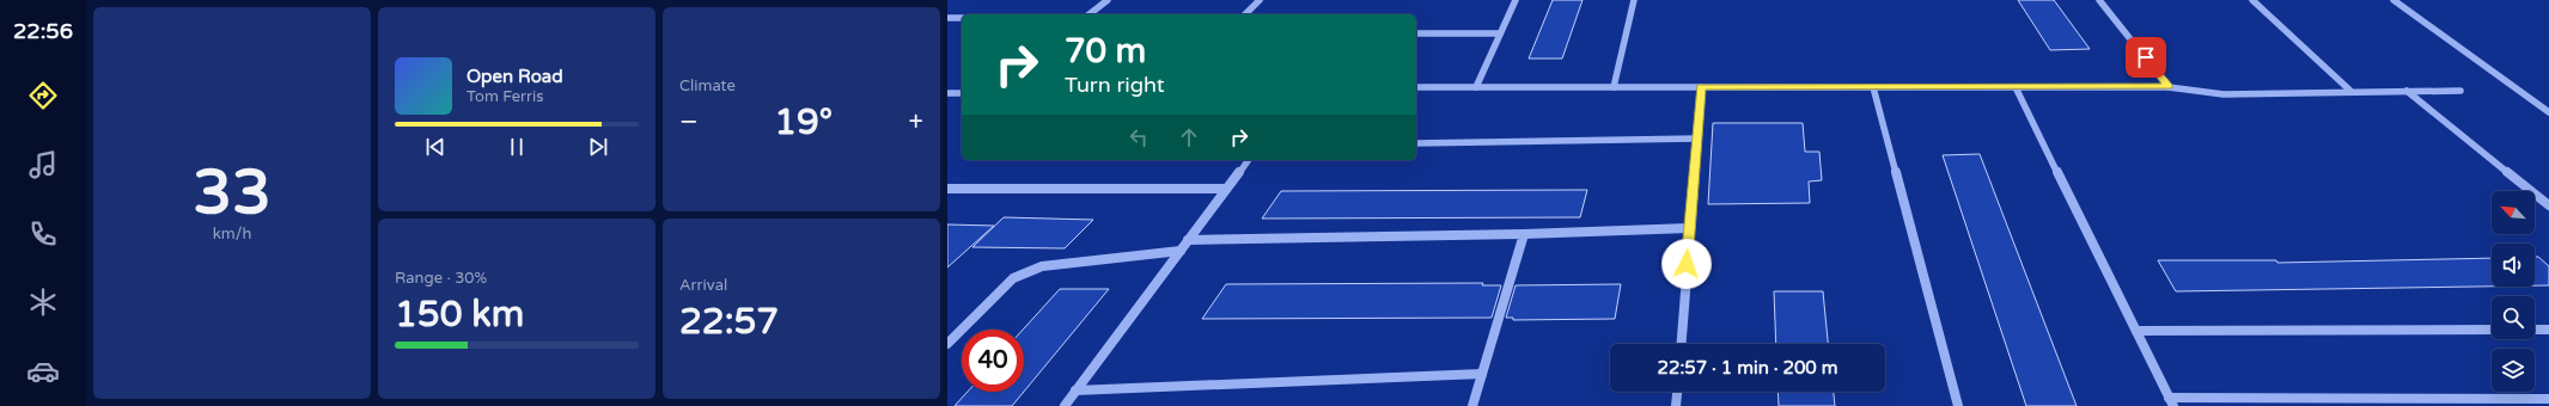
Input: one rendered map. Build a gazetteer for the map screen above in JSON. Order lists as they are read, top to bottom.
{
  "north": "top left",
  "page": {
    "tabs": "22:56",
    "tile": [
      ["33", "km/h"],
      "Climate",
      ["Range · 30%", "150 km"],
      ["Arrival", "22:57"]
    ],
    "turn": ["70 m", "Turn right"],
    "song": ["Open Road", "Tom Ferris"],
    "heat": ["−", "19°", "+"],
    "limit": "40",
    "trip": "22:57 · 1 min · 200 m"
  }
}
